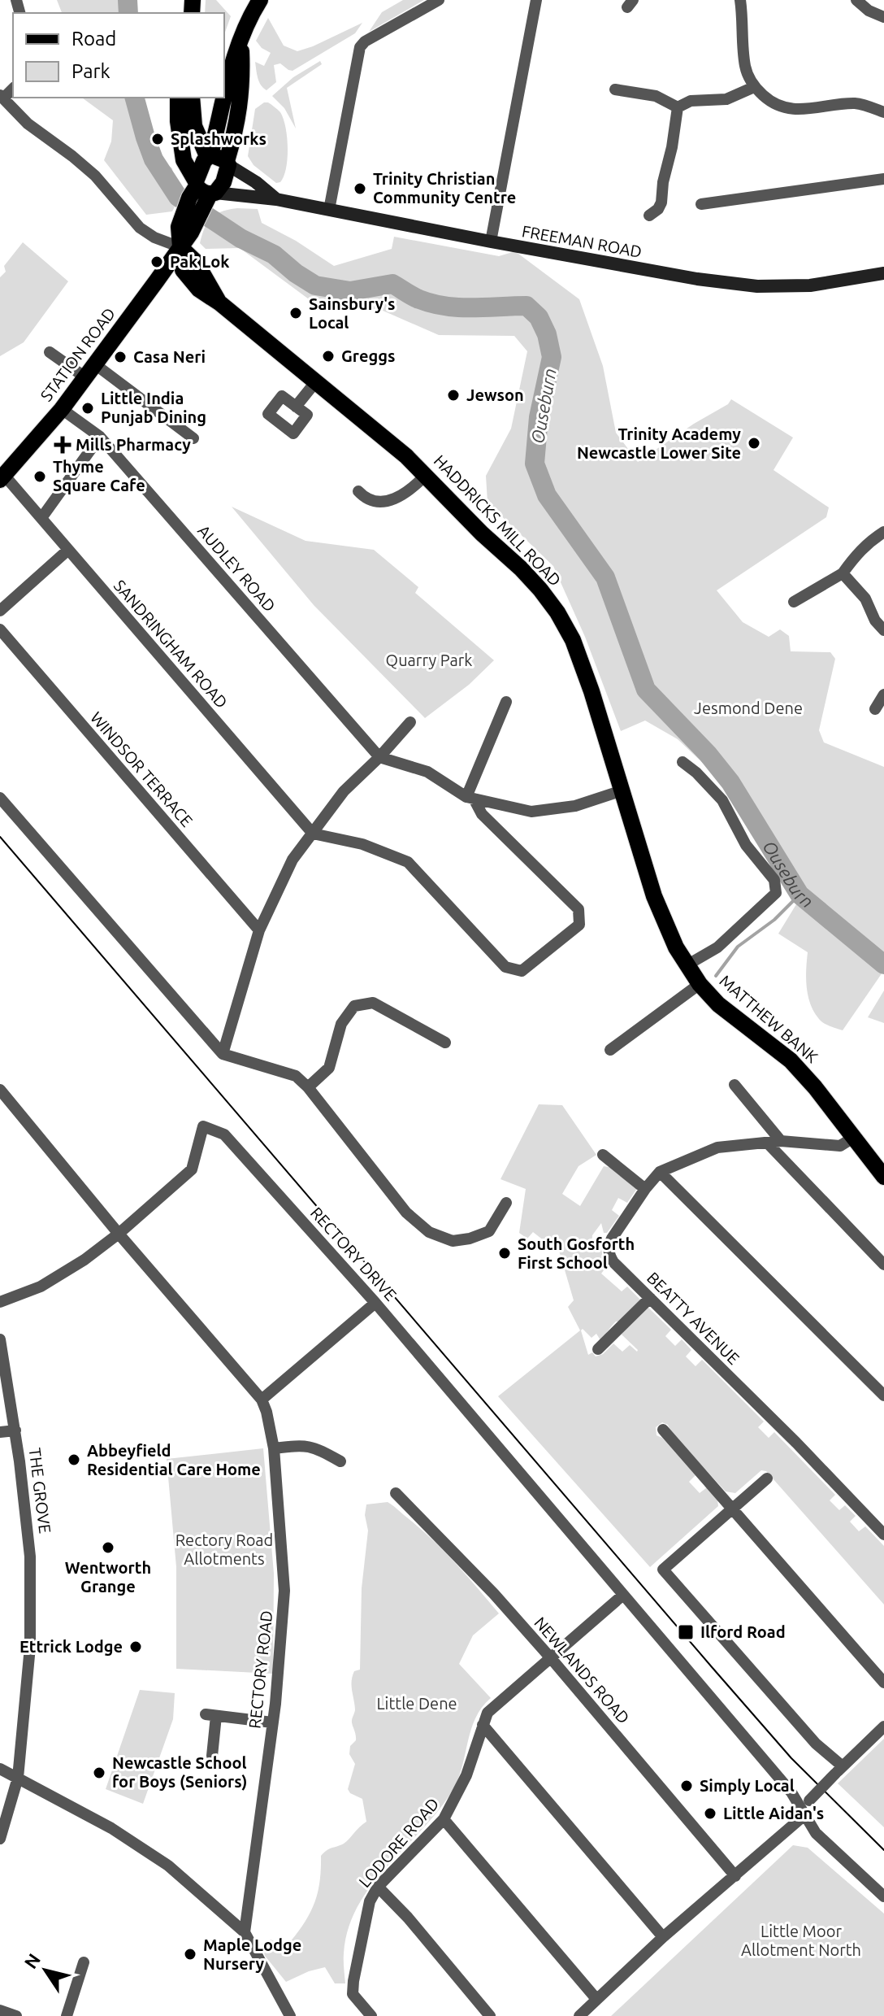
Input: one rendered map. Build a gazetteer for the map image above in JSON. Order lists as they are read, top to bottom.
{
  "streets": {
    "main road": ["STATION ROAD", "HADDRICKS MILL ROAD", "MATTHEW BANK"],
    "street": [
      "FREEMAN ROAD",
      "AUDLEY ROAD",
      "SANDRINGHAM ROAD",
      "WINDSOR TERRACE",
      "RECTORY DRIVE",
      "BEATTY AVENUE",
      "THE GROVE",
      "RECTORY ROAD",
      "NEWLANDS ROAD",
      "LODORE ROAD"
    ]
  },
  "crossings": [
    ["FREEMAN ROAD", "STATION ROAD"],
    ["STATION ROAD", "HADDRICKS MILL ROAD"],
    ["STATION ROAD", "AUDLEY ROAD"],
    ["STATION ROAD", "SANDRINGHAM ROAD"],
    ["HADDRICKS MILL ROAD", "MATTHEW BANK"],
    ["MATTHEW BANK", "BEATTY AVENUE"],
    ["RECTORY DRIVE", "RECTORY ROAD"],
    ["RECTORY DRIVE", "LODORE ROAD"],
    ["NEWLANDS ROAD", "LODORE ROAD"]
  ],
  "water": ["Ouseburn"],
  "parks": [
    "Quarry Park",
    "Jesmond Dene",
    "Rectory Road Allotments",
    "Little Dene",
    "Little Moor Allotment North"
  ],
  "places": {
    "other": [
      "Splashworks",
      "Trinity Christian Community Centre",
      "Pak Lok",
      "Sainsbury's Local",
      "Greggs",
      "Casa Neri",
      "Jewson",
      "Little India Punjab Dining",
      "Trinity Academy Newcastle Lower Site",
      "Thyme Square Cafe",
      "South Gosforth First School",
      "Abbeyfield Residential Care Home",
      "Wentworth Grange",
      "Ettrick Lodge",
      "Newcastle School for Boys (Seniors)",
      "Simply Local",
      "Little Aidan's",
      "Maple Lodge Nursery"
    ],
    "health": ["Mills Pharmacy"],
    "transit": ["Ilford Road"]
  },
  "legend": ["Road", "Park"],
  "north": "top left"
}
